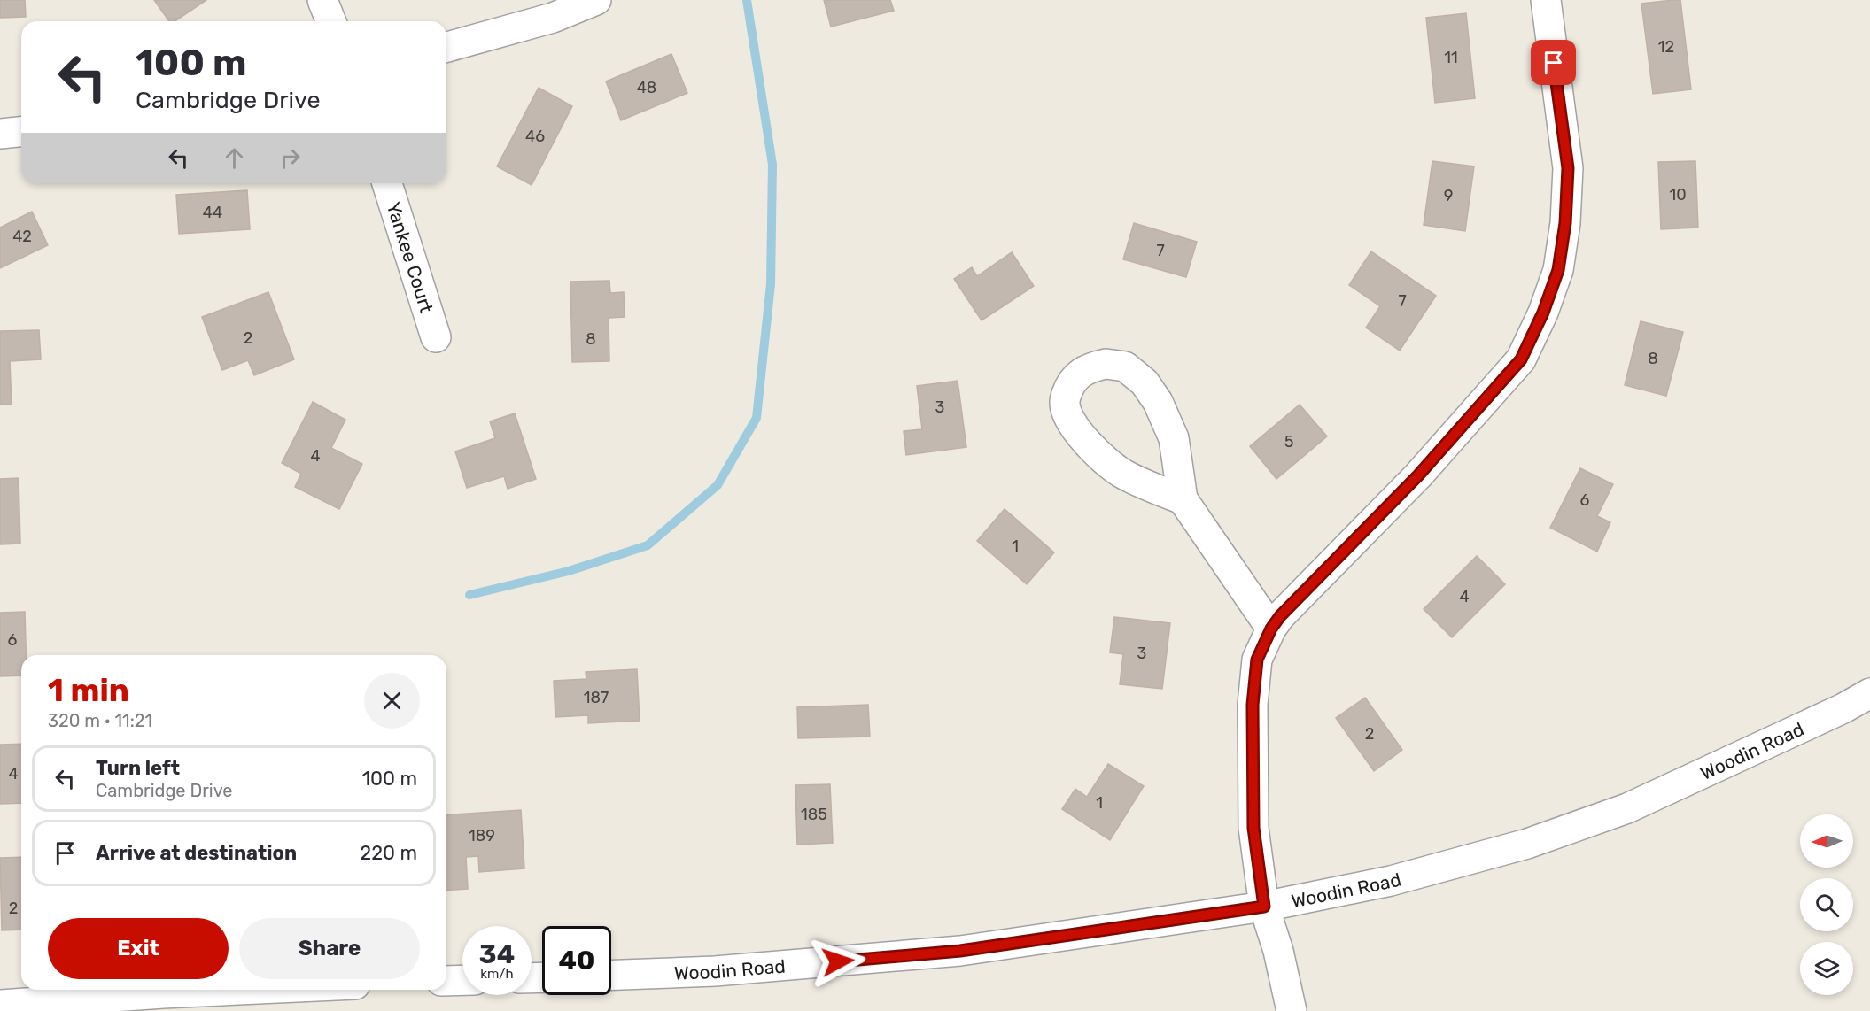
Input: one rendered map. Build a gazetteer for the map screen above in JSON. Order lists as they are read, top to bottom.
{
  "streets": {
    "street": ["Yankee Court", "Woodin Road"]
  },
  "house_numbers": [
    "12",
    "11",
    "48",
    "46",
    "10",
    "9",
    "44",
    "42",
    "7",
    "7",
    "2",
    "8",
    "8",
    "3",
    "5",
    "4",
    "6",
    "1",
    "4",
    "6",
    "3",
    "187",
    "2",
    "4",
    "1",
    "185",
    "189",
    "2"
  ],
  "north": "left",
  "page": {
    "turn": ["100 m", "Cambridge Drive"],
    "heading": ["1 min", "320 m · 11:21"],
    "list": [
      {
        "name": "Turn left",
        "note": "Cambridge Drive",
        "value": "100 m"
      },
      {
        "name": "Arrive at destination",
        "value": "220 m"
      }
    ],
    "buttons": ["Exit", "Share"],
    "speed": "34 km/h",
    "limit": "40"
  }
}
